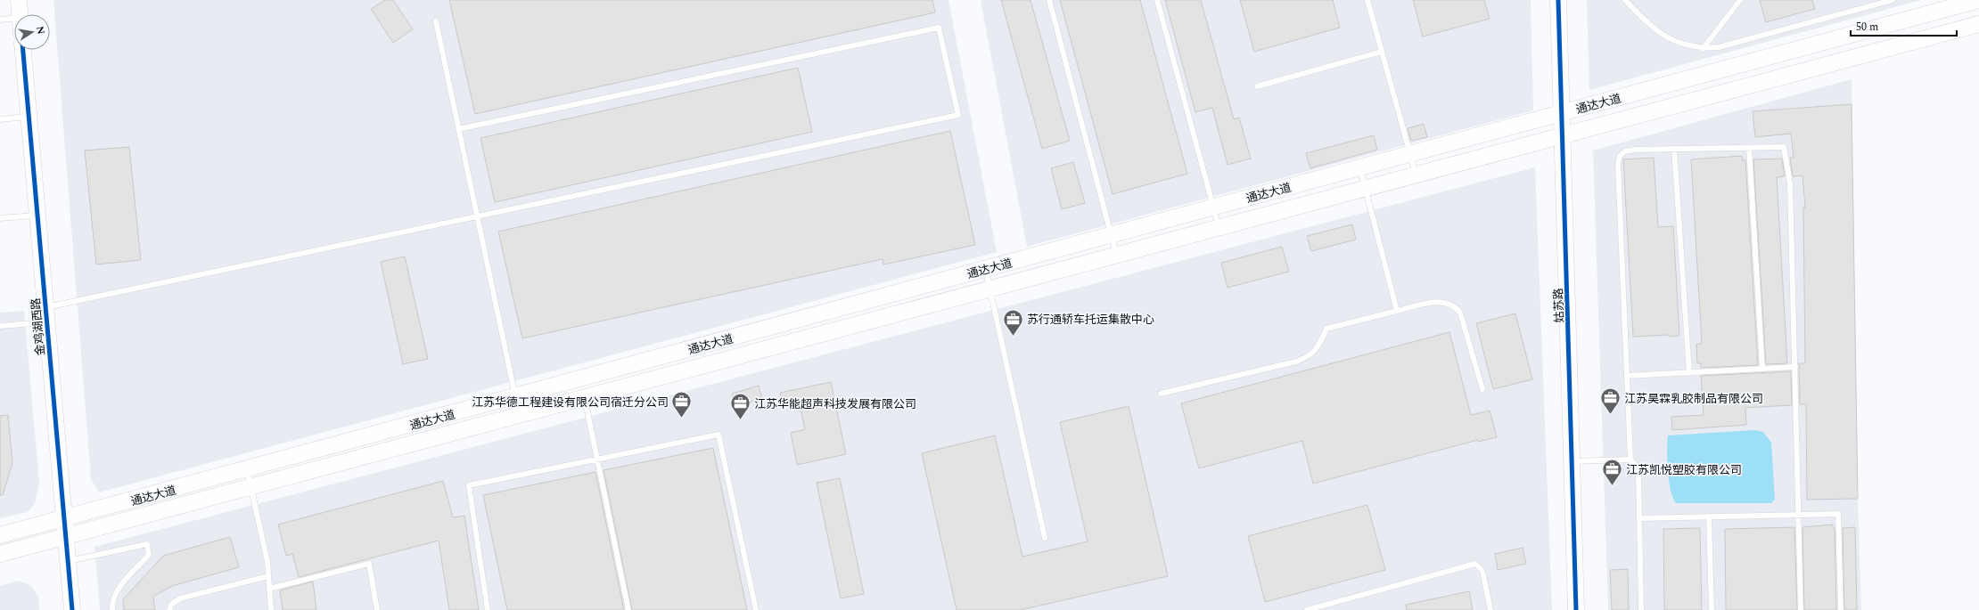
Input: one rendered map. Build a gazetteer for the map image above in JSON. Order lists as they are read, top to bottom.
{
  "streets": {
    "main road": ["通达大道", "姑苏路", "金鸡湖西路"]
  },
  "crossings": [
    ["通达大道", "姑苏路"],
    ["通达大道", "金鸡湖西路"]
  ],
  "places": {
    "office": [
      "苏行通轿车托运集散中心",
      "江苏昊霖乳胶制品有限公司",
      "江苏华德工程建设有限公司宿迁分公司",
      "江苏华能超声科技发展有限公司",
      "江苏凯悦塑胶有限公司"
    ]
  },
  "scale_bar": "50 m",
  "north": "right"
}
